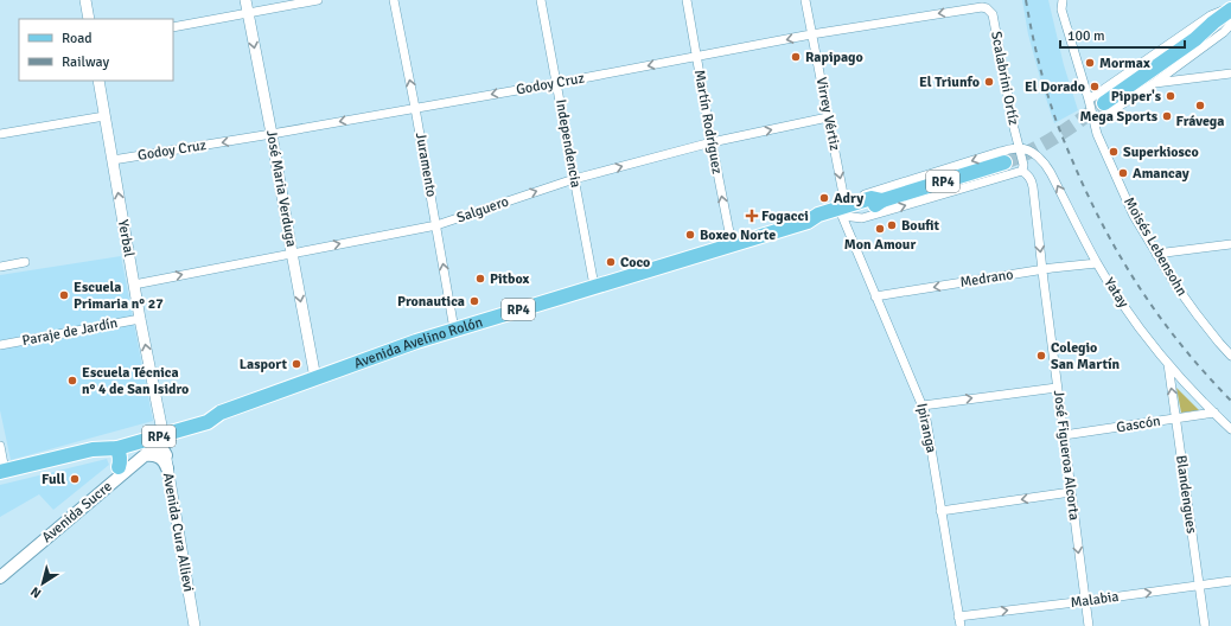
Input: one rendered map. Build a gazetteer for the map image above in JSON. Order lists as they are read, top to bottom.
{
  "streets": {
    "main road": ["RP4", "Avenida Avelino Rolón", "Avenida Sucre"],
    "street": [
      "Scalabrini Ortíz",
      "Godoy Cruz",
      "Virrey Vértiz",
      "Martín Rodríguez",
      "Independencia",
      "Juramento",
      "José Maria Verduga",
      "Salguero",
      "Yerbal",
      "Moisés Lebensohn",
      "Medrano",
      "Yatay",
      "Paraje de Jardín",
      "Gascón",
      "Ipiranga",
      "José Figueroa Alcorta",
      "Blandengues",
      "Avenida Cura Allievi",
      "Malabia"
    ]
  },
  "crossings": [
    ["Scalabrini Ortíz", "Godoy Cruz"],
    ["Scalabrini Ortíz", "Yatay"],
    ["Scalabrini Ortíz", "Avenida Avelino Rolón"],
    ["Scalabrini Ortíz", "José Figueroa Alcorta"],
    ["Godoy Cruz", "Virrey Vértiz"],
    ["Godoy Cruz", "Martín Rodríguez"],
    ["Godoy Cruz", "Independencia"],
    ["Godoy Cruz", "Juramento"],
    ["Godoy Cruz", "José Maria Verduga"],
    ["Godoy Cruz", "Yerbal"],
    ["Virrey Vértiz", "Salguero"],
    ["Virrey Vértiz", "Avenida Avelino Rolón"],
    ["Virrey Vértiz", "Ipiranga"],
    ["Martín Rodríguez", "Salguero"],
    ["Martín Rodríguez", "Avenida Avelino Rolón"],
    ["Independencia", "Salguero"],
    ["Independencia", "Avenida Avelino Rolón"],
    ["Juramento", "Salguero"],
    ["Juramento", "Avenida Avelino Rolón"],
    ["José Maria Verduga", "Salguero"],
    ["José Maria Verduga", "Avenida Avelino Rolón"],
    ["Salguero", "Yerbal"],
    ["Yerbal", "Paraje de Jardín"],
    ["Yerbal", "Avenida Avelino Rolón"],
    ["Yerbal", "Avenida Sucre"],
    ["Yerbal", "Avenida Cura Allievi"],
    ["Medrano", "Yatay"],
    ["Medrano", "Ipiranga"],
    ["Medrano", "José Figueroa Alcorta"],
    ["Yatay", "Avenida Avelino Rolón"],
    ["Yatay", "Gascón"],
    ["Yatay", "José Figueroa Alcorta"],
    ["Yatay", "Blandengues"],
    ["Avenida Avelino Rolón", "Ipiranga"],
    ["Avenida Avelino Rolón", "José Figueroa Alcorta"],
    ["Avenida Avelino Rolón", "Avenida Sucre"],
    ["Avenida Avelino Rolón", "Avenida Cura Allievi"],
    ["Gascón", "José Figueroa Alcorta"],
    ["Gascón", "Blandengues"],
    ["Ipiranga", "Malabia"],
    ["José Figueroa Alcorta", "Malabia"],
    ["Blandengues", "Malabia"],
    ["Avenida Sucre", "Avenida Cura Allievi"]
  ],
  "one_way": [
    "Godoy Cruz",
    "Virrey Vértiz",
    "Martín Rodríguez",
    "Juramento",
    "José Maria Verduga",
    "Salguero",
    "Yerbal",
    "Medrano",
    "Yatay",
    "José Figueroa Alcorta",
    "Malabia"
  ],
  "places": {
    "other": [
      "Rapipago",
      "Mormax",
      "El Triunfo",
      "El Dorado",
      "Pipper's",
      "Frávega",
      "Mega Sports",
      "Superkiosco",
      "Amancay",
      "Adry",
      "Boufit",
      "Mon Amour",
      "Boxeo Norte",
      "Coco",
      "Pitbox",
      "Escuela Primaria n° 27",
      "Pronautica",
      "Colegio San Martín",
      "Lasport",
      "Escuela Técnica n° 4 de San Isidro",
      "Full"
    ],
    "health": ["Fogacci"]
  },
  "legend": ["Road", "Railway"],
  "scale_bar": "100 m",
  "north": "bottom left"
}
